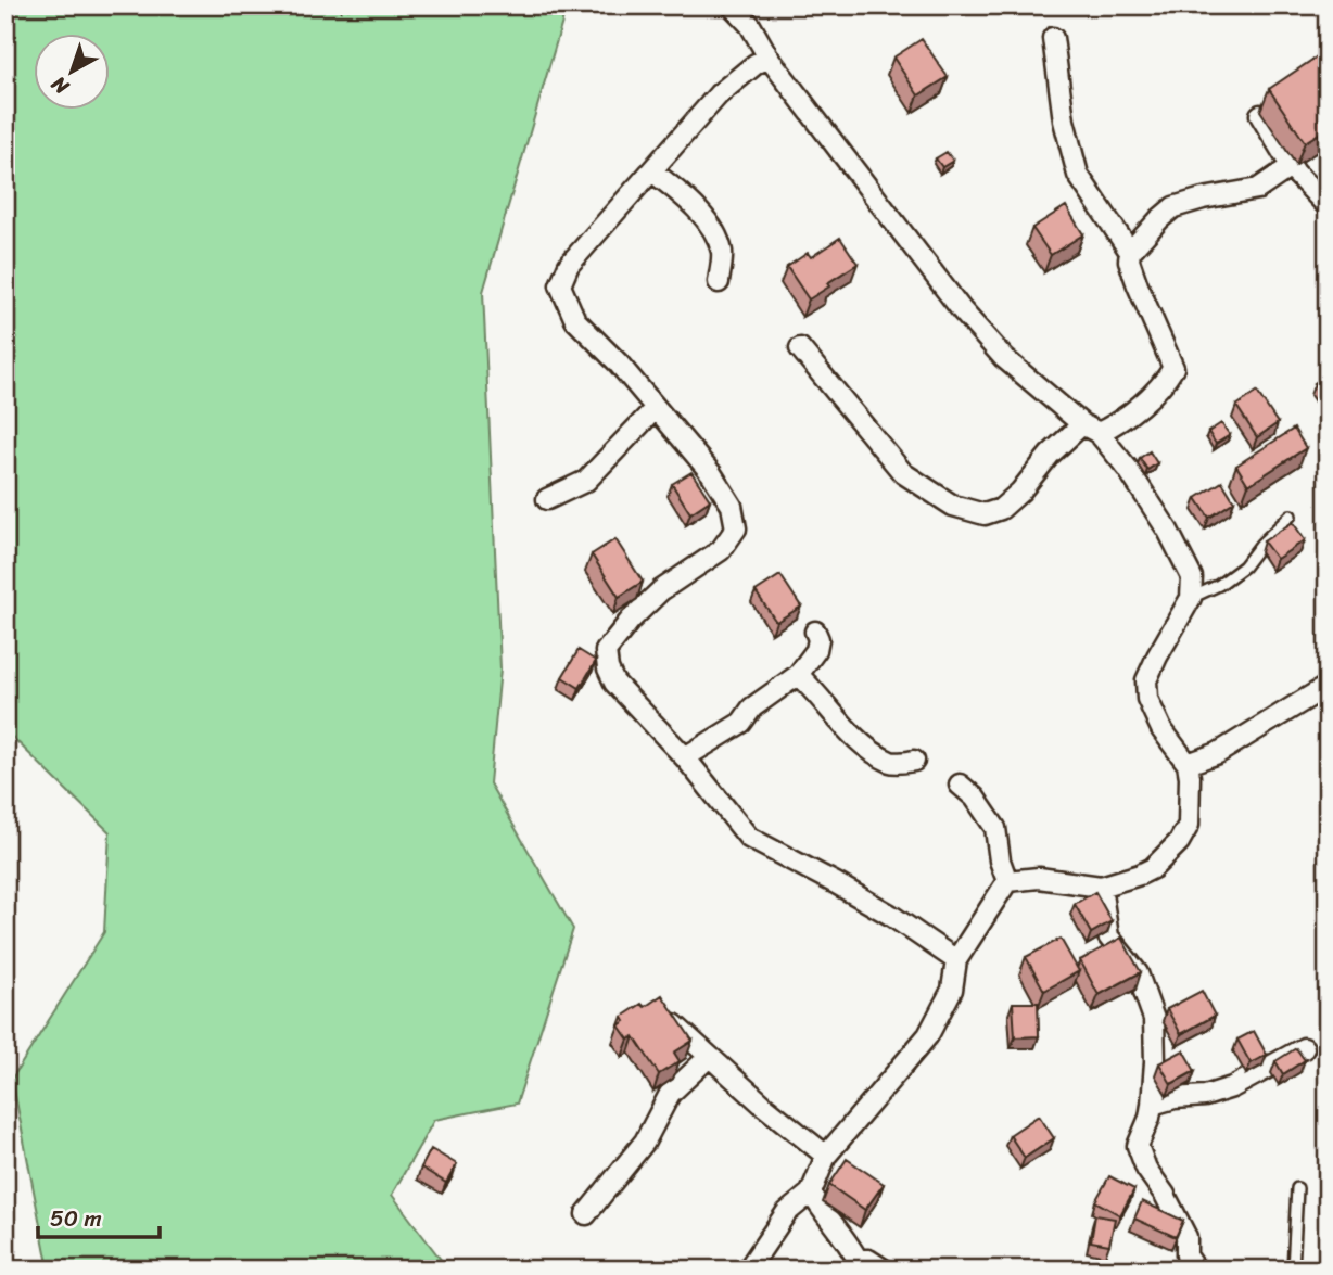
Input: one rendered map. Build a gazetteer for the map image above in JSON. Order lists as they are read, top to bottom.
{
  "scale_bar": "50 m",
  "north": "bottom left"
}
